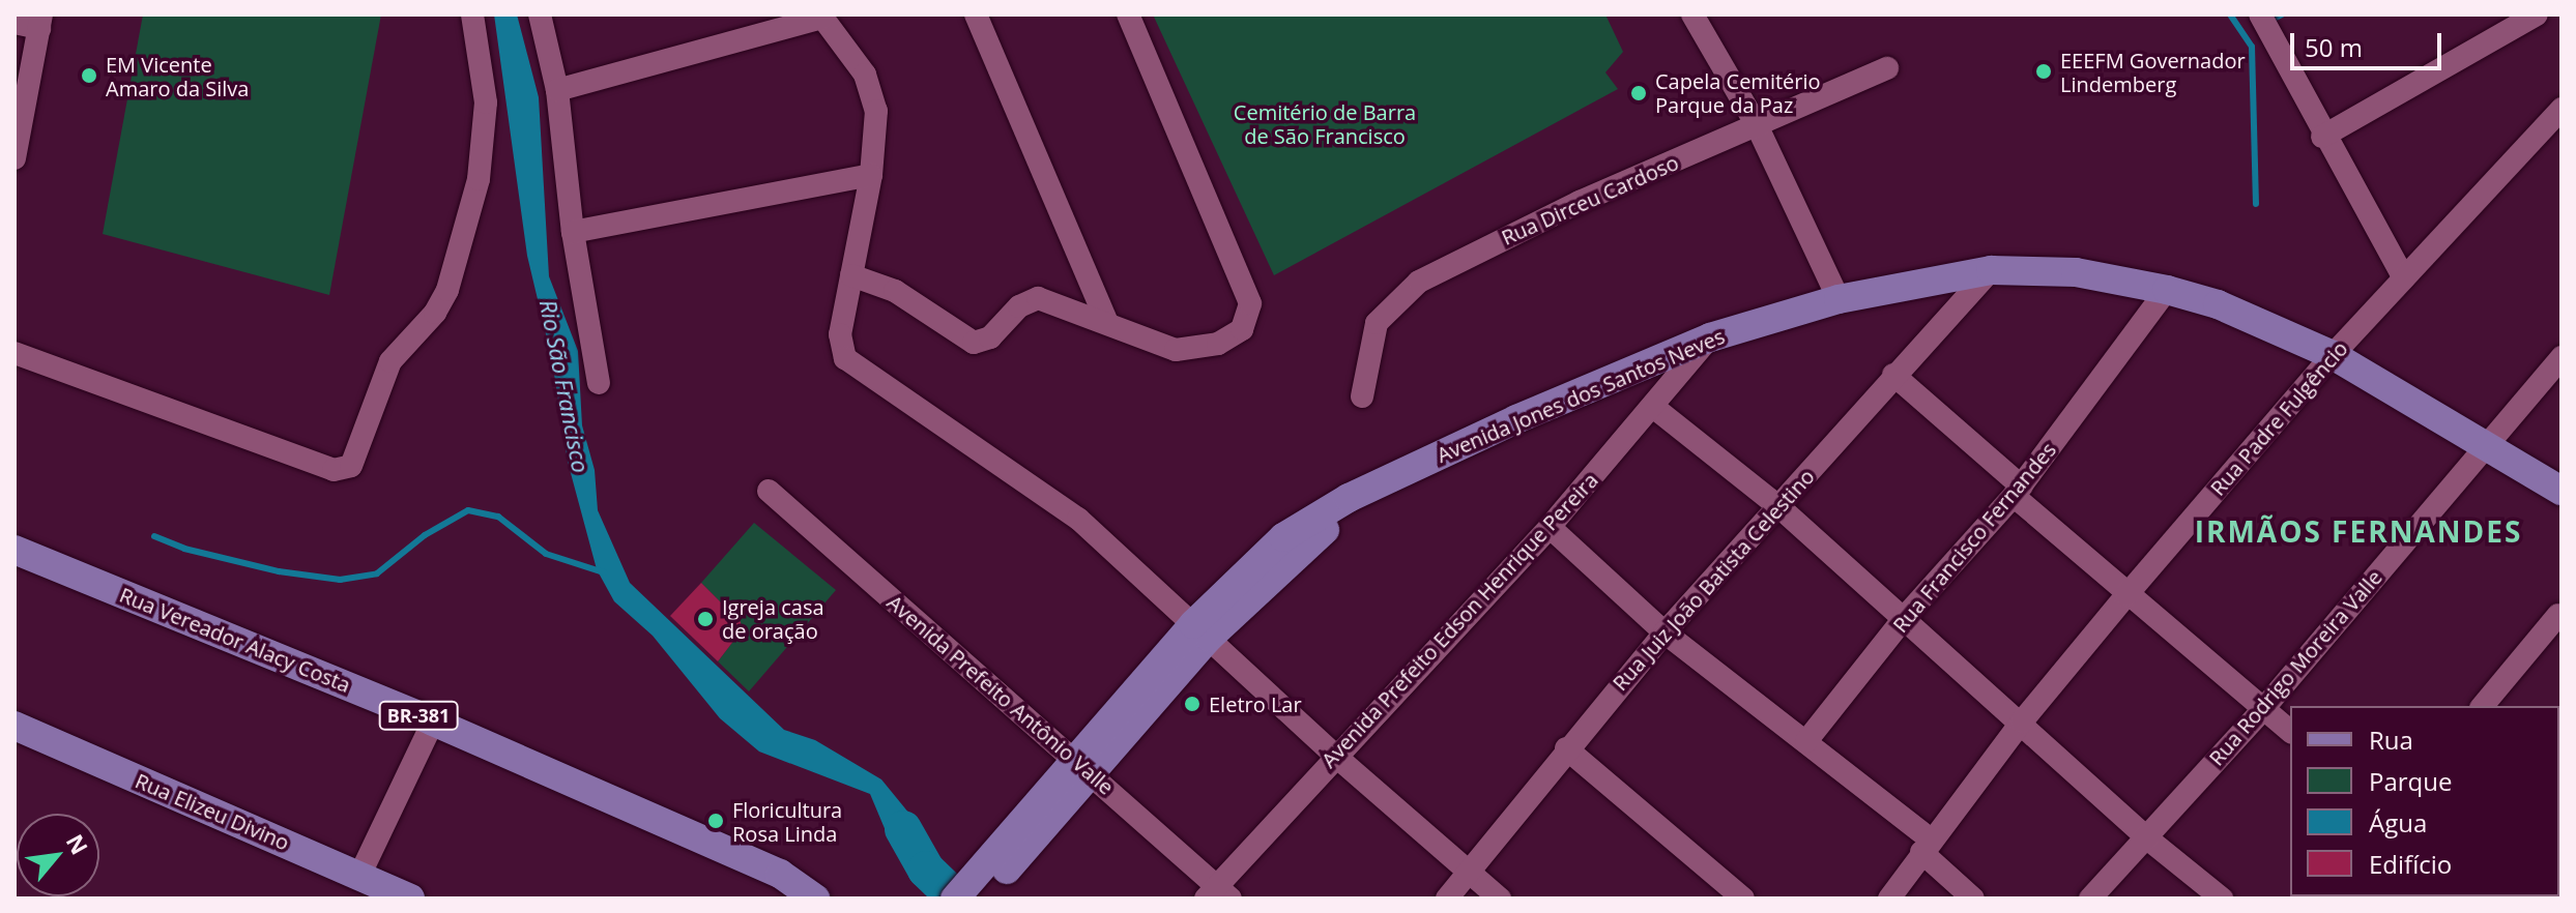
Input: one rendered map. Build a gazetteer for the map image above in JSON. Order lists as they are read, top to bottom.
{
  "streets": {
    "main road": [
      "Avenida Jones dos Santos Neves",
      "Rua Vereador Alacy Costa",
      "BR-381",
      "Rua Elizeu Divino"
    ],
    "street": [
      "Rua Dirceu Cardoso",
      "Rua Padre Fulgêncio",
      "Rua Francisco Fernandes",
      "Rua Juiz João Batista Celestino",
      "Avenida Prefeito Edson Henrique Pereira",
      "Rua Rodrigo Moreira Valle",
      "Avenida Prefeito Antônio Valle"
    ]
  },
  "crossings": [
    ["Avenida Jones dos Santos Neves", "Rua Padre Fulgêncio"],
    ["Avenida Jones dos Santos Neves", "Rua Francisco Fernandes"],
    ["Avenida Jones dos Santos Neves", "Rua Juiz João Batista Celestino"],
    ["Avenida Jones dos Santos Neves", "Avenida Prefeito Edson Henrique Pereira"],
    ["Avenida Jones dos Santos Neves", "Rua Rodrigo Moreira Valle"],
    ["Avenida Jones dos Santos Neves", "Avenida Prefeito Antônio Valle"],
    ["Avenida Prefeito Edson Henrique Pereira", "Avenida Prefeito Antônio Valle"]
  ],
  "districts": ["IRMÃOS FERNANDES"],
  "water": ["Rio São Francisco"],
  "parks": ["Cemitério de Barra de São Francisco"],
  "places": [
    "EEEFM Governador Lindemberg",
    "EM Vicente Amaro da Silva",
    "Capela Cemitério Parque da Paz",
    "Igreja casa de oração",
    "Eletro Lar",
    "Floricultura Rosa Linda"
  ],
  "legend": [
    "Rua",
    "Parque",
    "Água",
    "Edifício"
  ],
  "scale_bar": "50 m",
  "north": "top right"
}
